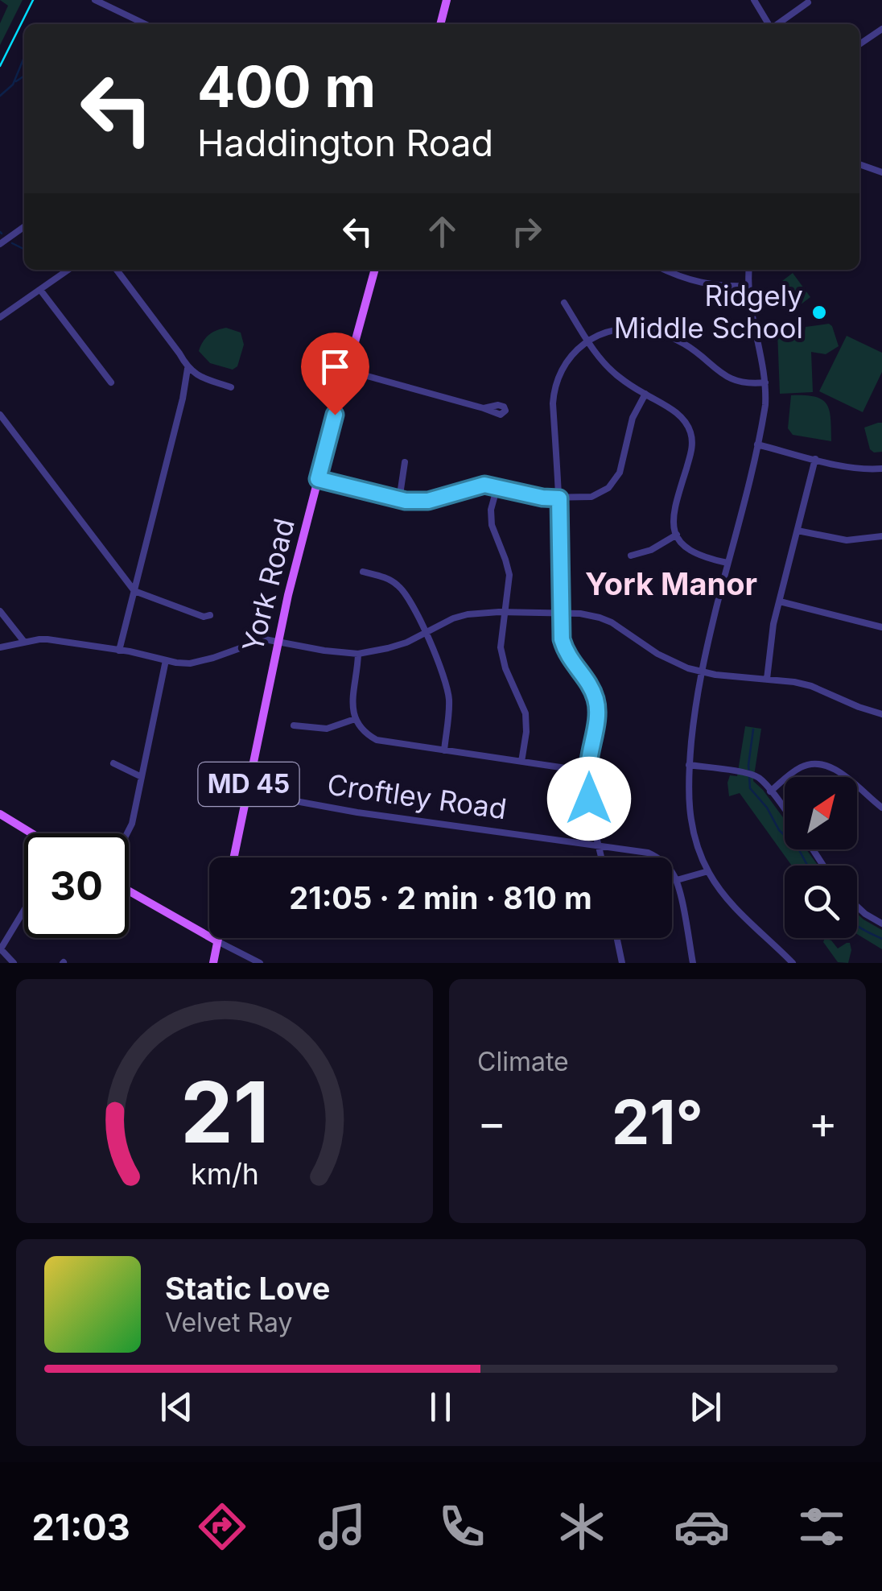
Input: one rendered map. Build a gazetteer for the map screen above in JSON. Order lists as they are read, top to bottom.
{
  "streets": {
    "main road": ["York Road", "MD 45"],
    "street": ["Croftley Road"]
  },
  "crossings": [
    ["York Road", "Croftley Road"]
  ],
  "districts": ["York Manor"],
  "places": ["Ridgely Middle School"],
  "north": "top right",
  "page": {
    "turn": ["400 m", "Haddington Road"],
    "limit": "30",
    "trip": "21:05 · 2 min · 810 m",
    "tile": "Climate",
    "heat": ["−", "21°", "+"],
    "song": ["Static Love", "Velvet Ray"],
    "tabs": "21:03",
    "gauge": ["21", "km/h"]
  }
}
